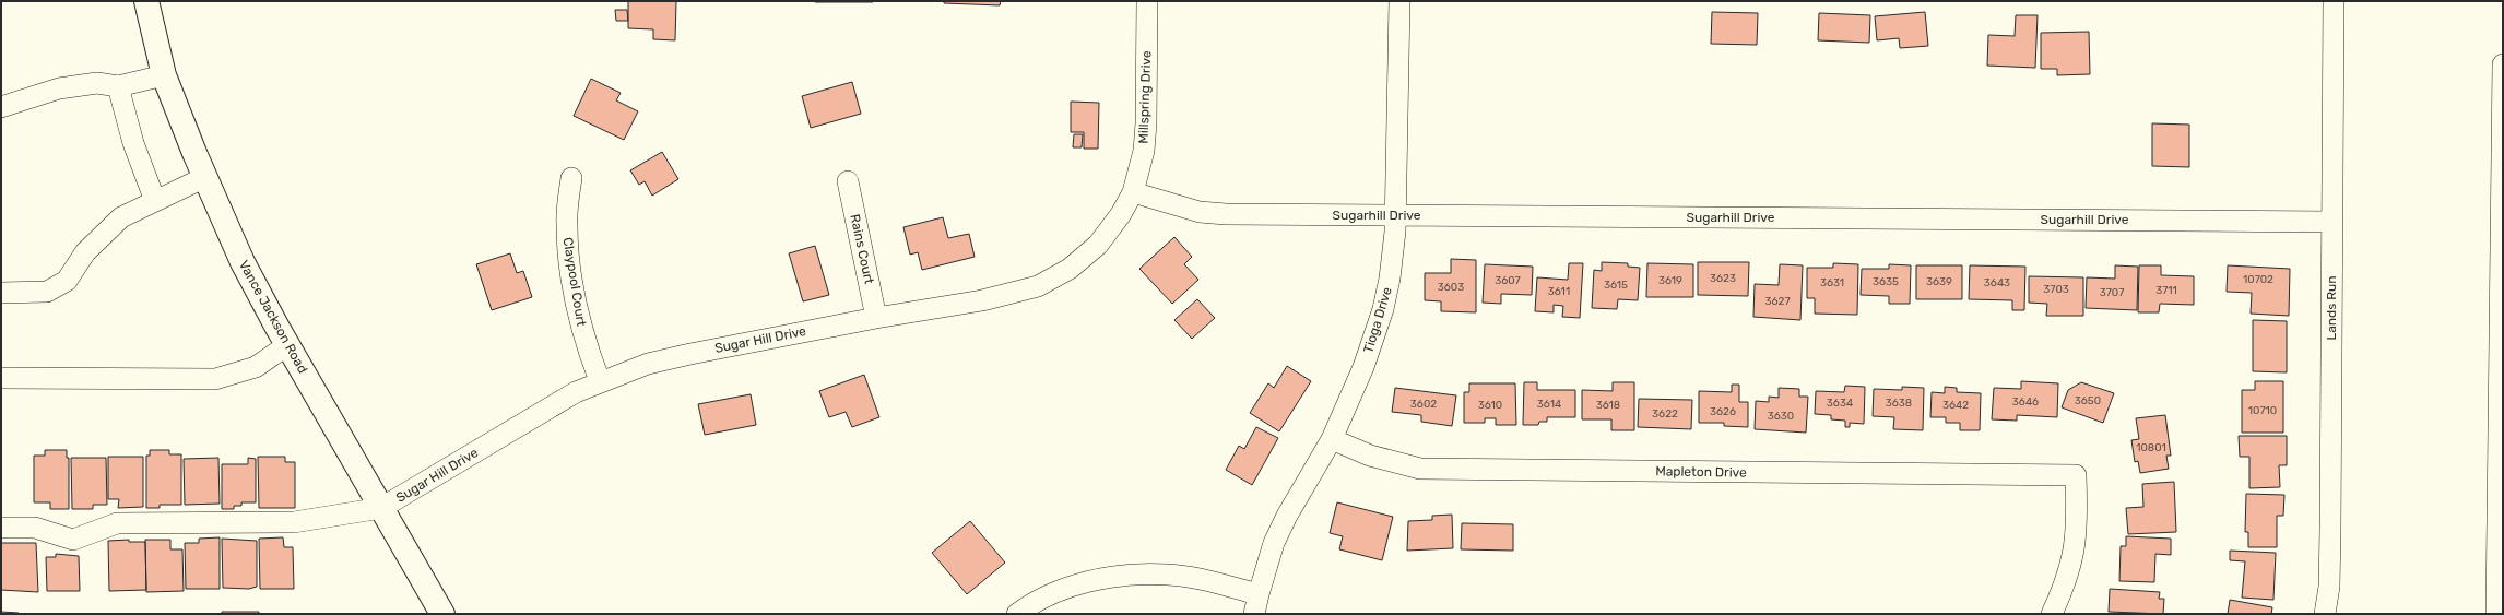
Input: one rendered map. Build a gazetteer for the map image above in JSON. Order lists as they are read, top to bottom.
{
  "streets": {
    "main road": ["Vance Jackson Road"],
    "street": [
      "Millspring Drive",
      "Sugarhill Drive",
      "Rains Court",
      "Claypool Court",
      "Lands Run",
      "Tioga Drive",
      "Sugar Hill Drive",
      "Mapleton Drive"
    ]
  },
  "crossings": [
    ["Millspring Drive", "Sugarhill Drive"],
    ["Millspring Drive", "Sugar Hill Drive"],
    ["Sugarhill Drive", "Lands Run"],
    ["Sugarhill Drive", "Tioga Drive"],
    ["Sugarhill Drive", "Sugar Hill Drive"],
    ["Rains Court", "Sugar Hill Drive"],
    ["Claypool Court", "Sugar Hill Drive"],
    ["Vance Jackson Road", "Sugar Hill Drive"],
    ["Tioga Drive", "Mapleton Drive"]
  ],
  "house_numbers": [
    "3623",
    "10702",
    "3607",
    "3619",
    "3635",
    "3639",
    "3631",
    "3643",
    "3615",
    "3603",
    "3703",
    "3711",
    "3611",
    "3707",
    "3627",
    "3650",
    "3646",
    "3634",
    "3638",
    "3602",
    "3614",
    "3610",
    "3618",
    "3642",
    "10710",
    "3626",
    "3622",
    "3630",
    "10801"
  ]
}
